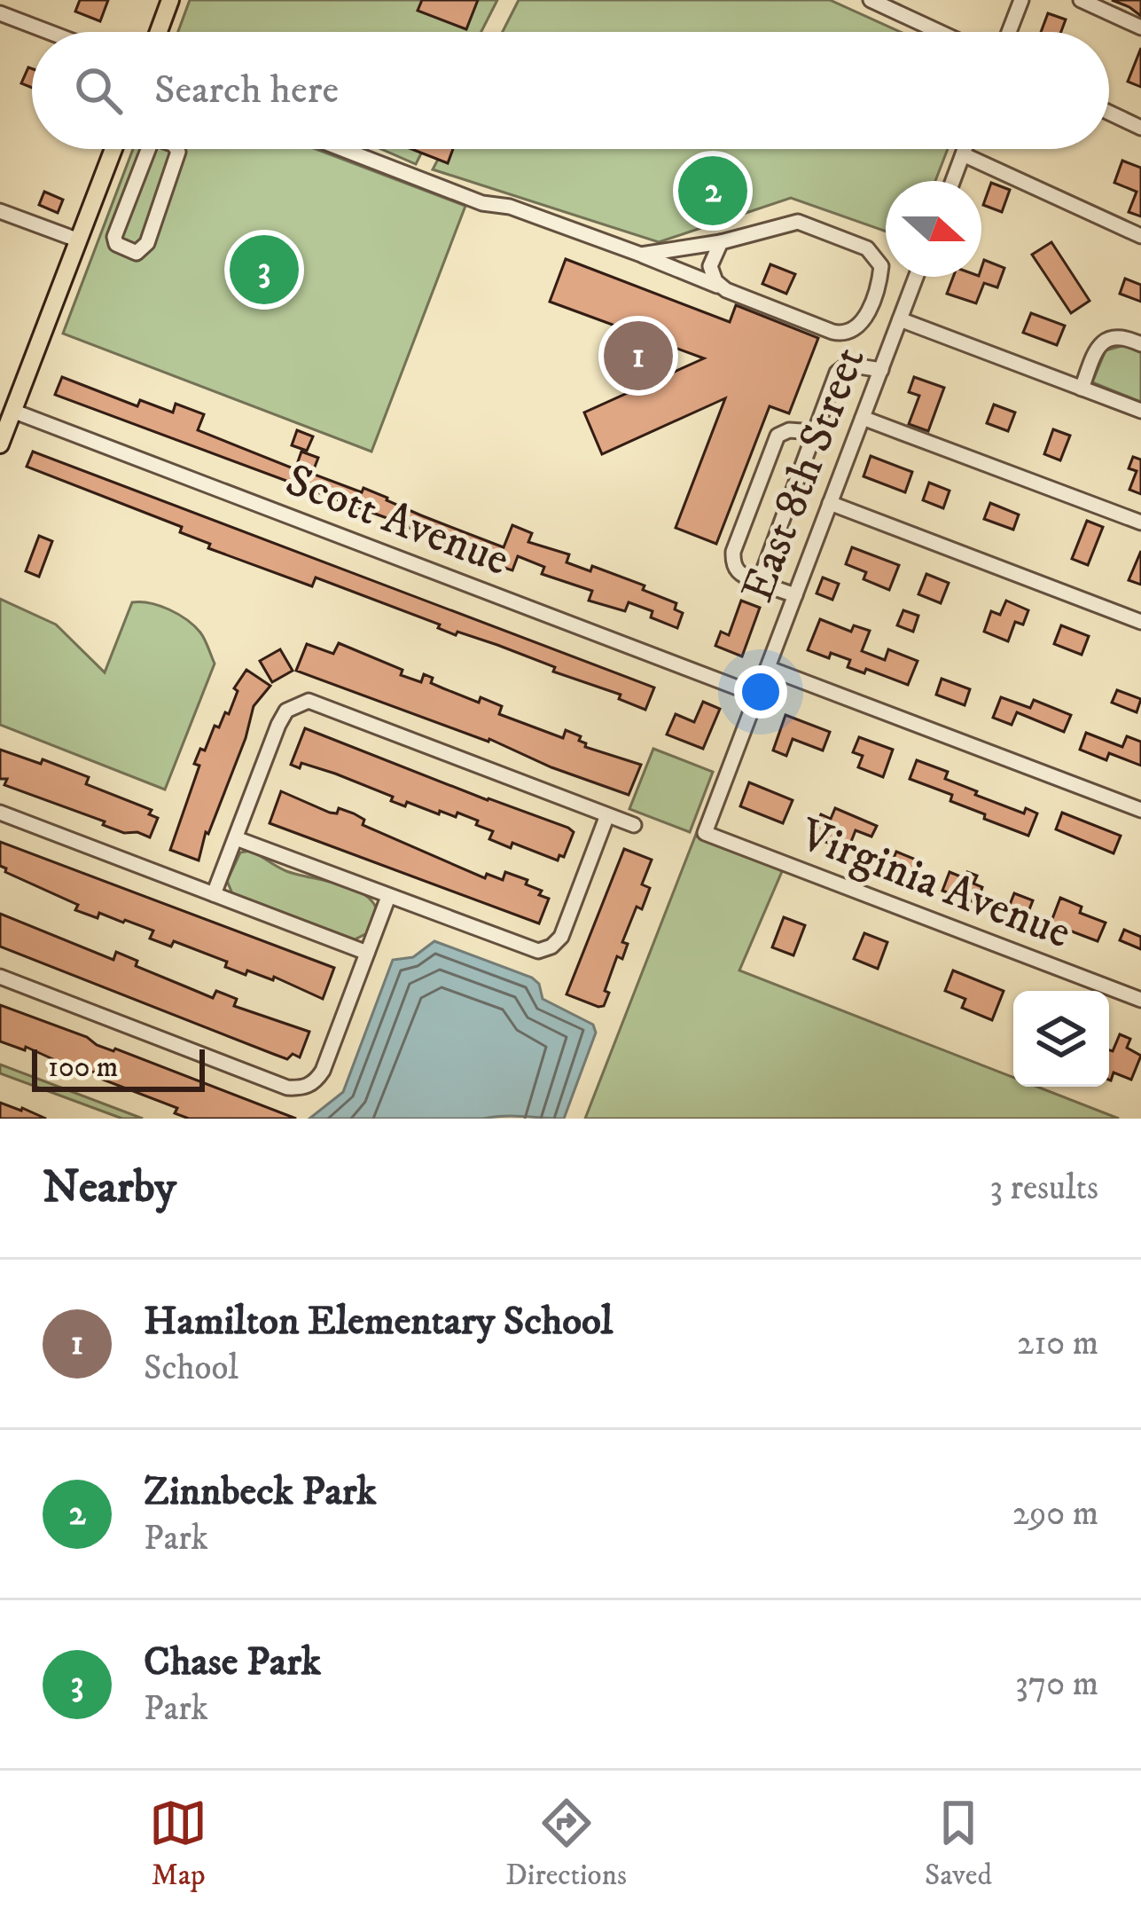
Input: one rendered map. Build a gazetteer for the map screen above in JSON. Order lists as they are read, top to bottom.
{
  "streets": {
    "street": ["East 8th Street", "Scott Avenue", "Virginia Avenue"]
  },
  "crossings": [
    ["East 8th Street", "Scott Avenue"],
    ["East 8th Street", "Virginia Avenue"]
  ],
  "scale_bar": "100 m",
  "north": "right",
  "page": {
    "search": "Search here",
    "pins": ["2", "3", "1"],
    "scale": "100 m",
    "heading": ["Nearby", "3 results"],
    "list": [
      {
        "mark": "1",
        "name": "Hamilton Elementary School",
        "note": "School",
        "value": "210 m"
      },
      {
        "mark": "2",
        "name": "Zinnbeck Park",
        "note": "Park",
        "value": "290 m"
      },
      {
        "mark": "3",
        "name": "Chase Park",
        "note": "Park",
        "value": "370 m"
      }
    ],
    "nav": ["Map", "Directions", "Saved"]
  }
}
